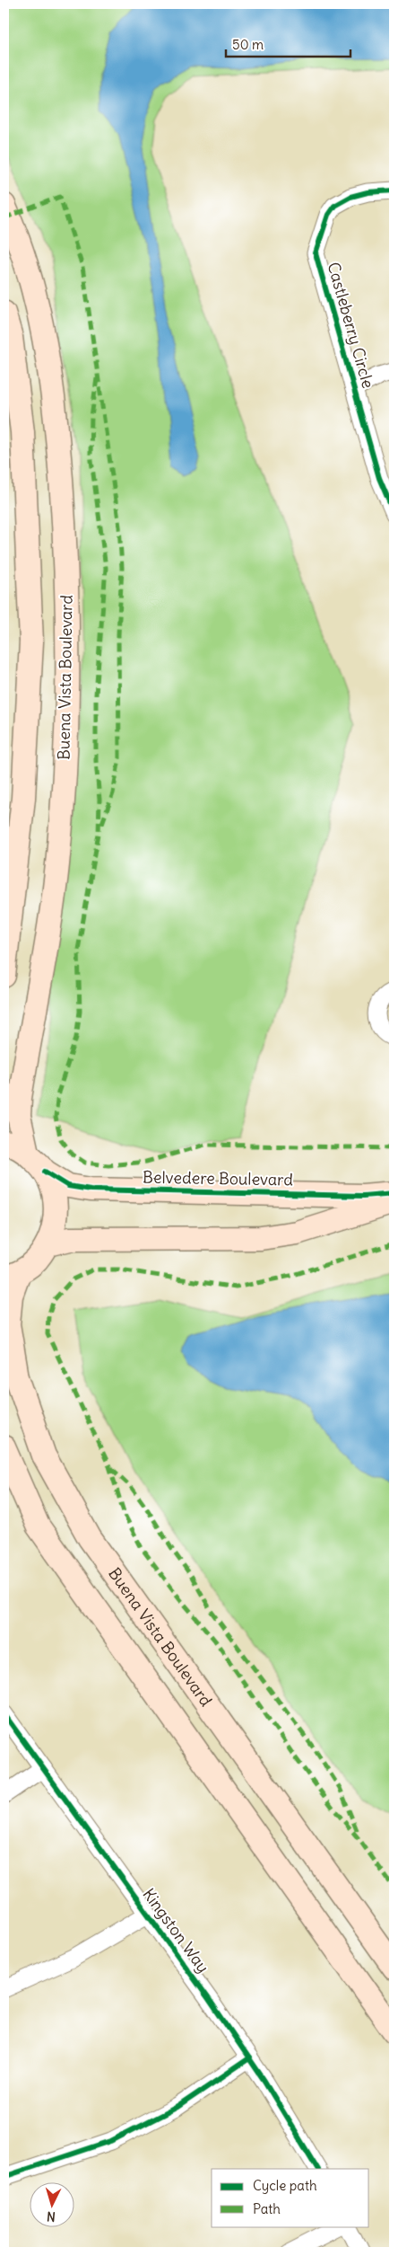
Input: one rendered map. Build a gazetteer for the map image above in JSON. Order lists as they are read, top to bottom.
{
  "streets": {
    "main road": ["Buena Vista Boulevard", "Belvedere Boulevard"],
    "street": ["Castleberry Circle", "Kingston Way"]
  },
  "crossings": [
    ["Buena Vista Boulevard", "Belvedere Boulevard"]
  ],
  "legend": ["Cycle path", "Path"],
  "scale_bar": "50 m",
  "north": "bottom"
}
